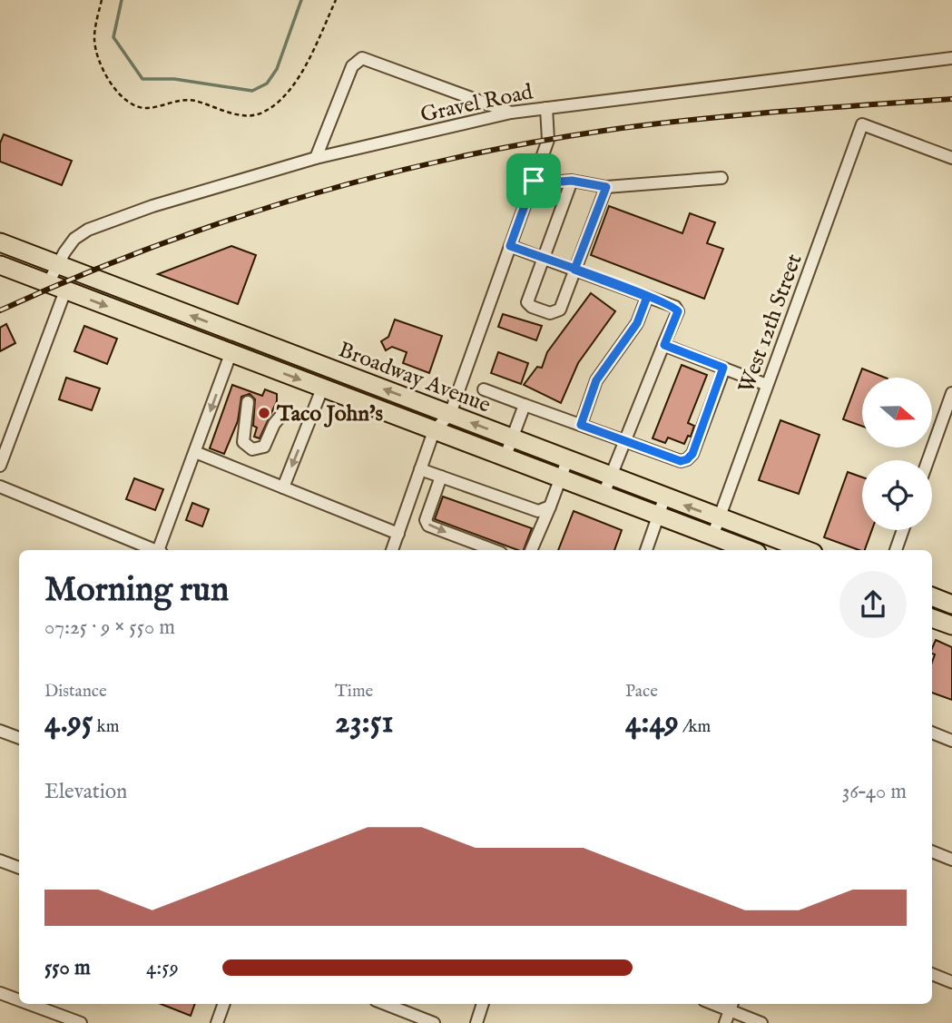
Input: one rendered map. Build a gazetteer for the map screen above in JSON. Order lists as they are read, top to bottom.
{
  "streets": {
    "highway": ["Broadway Avenue"],
    "street": ["Gravel Road", "West 12th Street"]
  },
  "crossings": [
    ["Gravel Road", "Broadway Avenue"],
    ["West 12th Street", "Broadway Avenue"]
  ],
  "places": ["Taco John's"],
  "north": "right",
  "page": {
    "heading": ["Morning run", "07:25 · 9 × 550 m"],
    "stats": [
      ["Distance", "4.95 km"],
      ["Time", "23:51"],
      ["Pace", "4:49 /km"]
    ],
    "chart": ["Elevation", "36–40 m"],
    "list": [
      {
        "name": "550 m",
        "note": "4:59"
      }
    ]
  }
}
